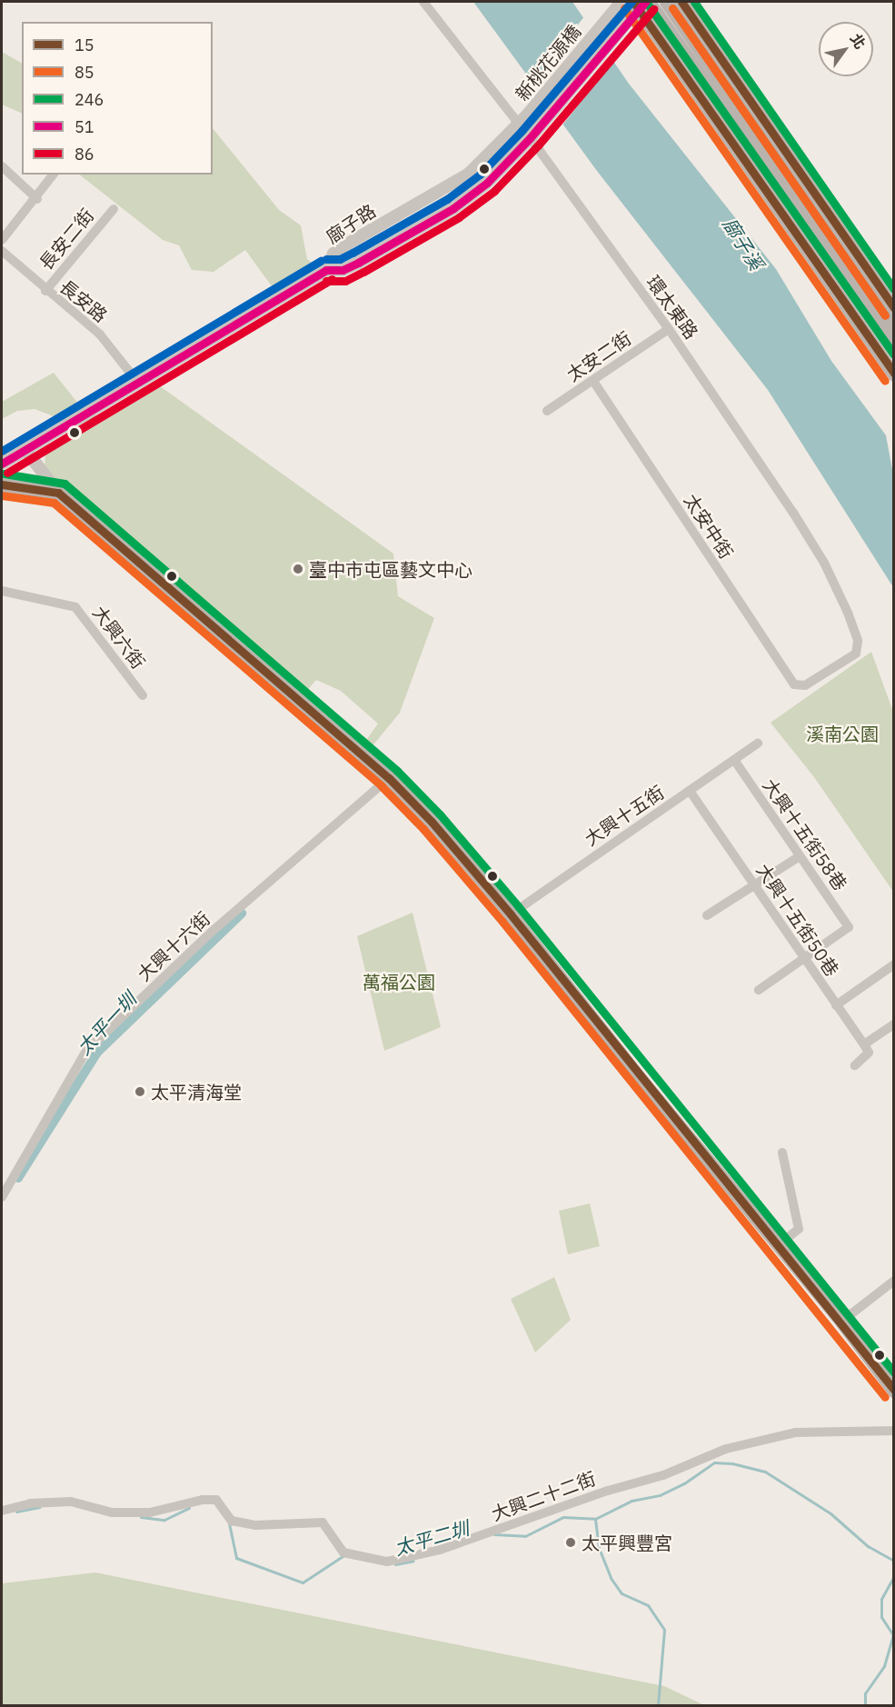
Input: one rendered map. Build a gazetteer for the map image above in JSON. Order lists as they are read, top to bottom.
{
  "streets": {
    "street": [
      "新桃花源橋",
      "廍子路",
      "長安二街",
      "長安路",
      "環太東路",
      "太安二街",
      "太安中街",
      "大興六街",
      "大興十五街",
      "大興十五街58巷",
      "大興十五街50巷",
      "大興十六街",
      "大興二十二街"
    ]
  },
  "crossings": [
    ["新桃花源橋", "廍子路"],
    ["新桃花源橋", "環太東路"],
    ["廍子路", "環太東路"],
    ["長安二街", "長安路"],
    ["環太東路", "太安二街"],
    ["環太東路", "太安中街"],
    ["太安二街", "太安中街"],
    ["大興十五街", "大興十五街58巷"],
    ["大興十五街", "大興十五街50巷"],
    ["大興十五街58巷", "大興十五街50巷"]
  ],
  "water": ["廍子溪", "太平一圳", "太平二圳"],
  "parks": ["溪南公園", "萬福公園"],
  "places": ["臺中市屯區藝文中心", "太平清海堂", "太平興豐宮"],
  "lines": [
    "transit line 15",
    "transit line 246",
    "transit line 51",
    "transit line 85",
    "transit line 86"
  ],
  "legend": [
    "15",
    "85",
    "246",
    "51",
    "86"
  ],
  "north": "top right"
}
